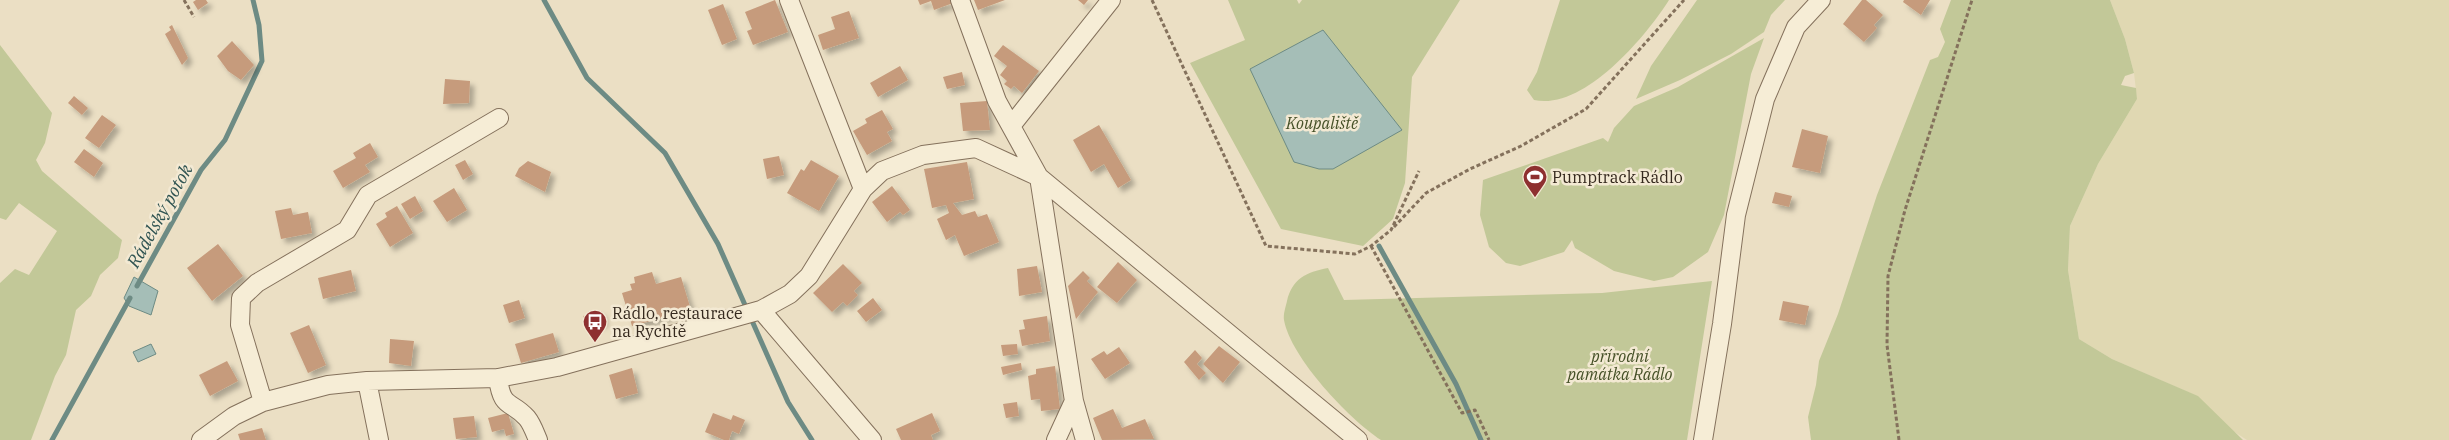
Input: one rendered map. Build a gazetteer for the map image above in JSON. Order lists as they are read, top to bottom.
{
  "water": ["Rádelský potok"],
  "parks": ["Koupaliště", "přírodní památka Rádlo"],
  "places": {
    "sports": ["Pumptrack Rádlo"],
    "bus stop": ["Rádlo, restaurace na Rychtě"]
  }
}
